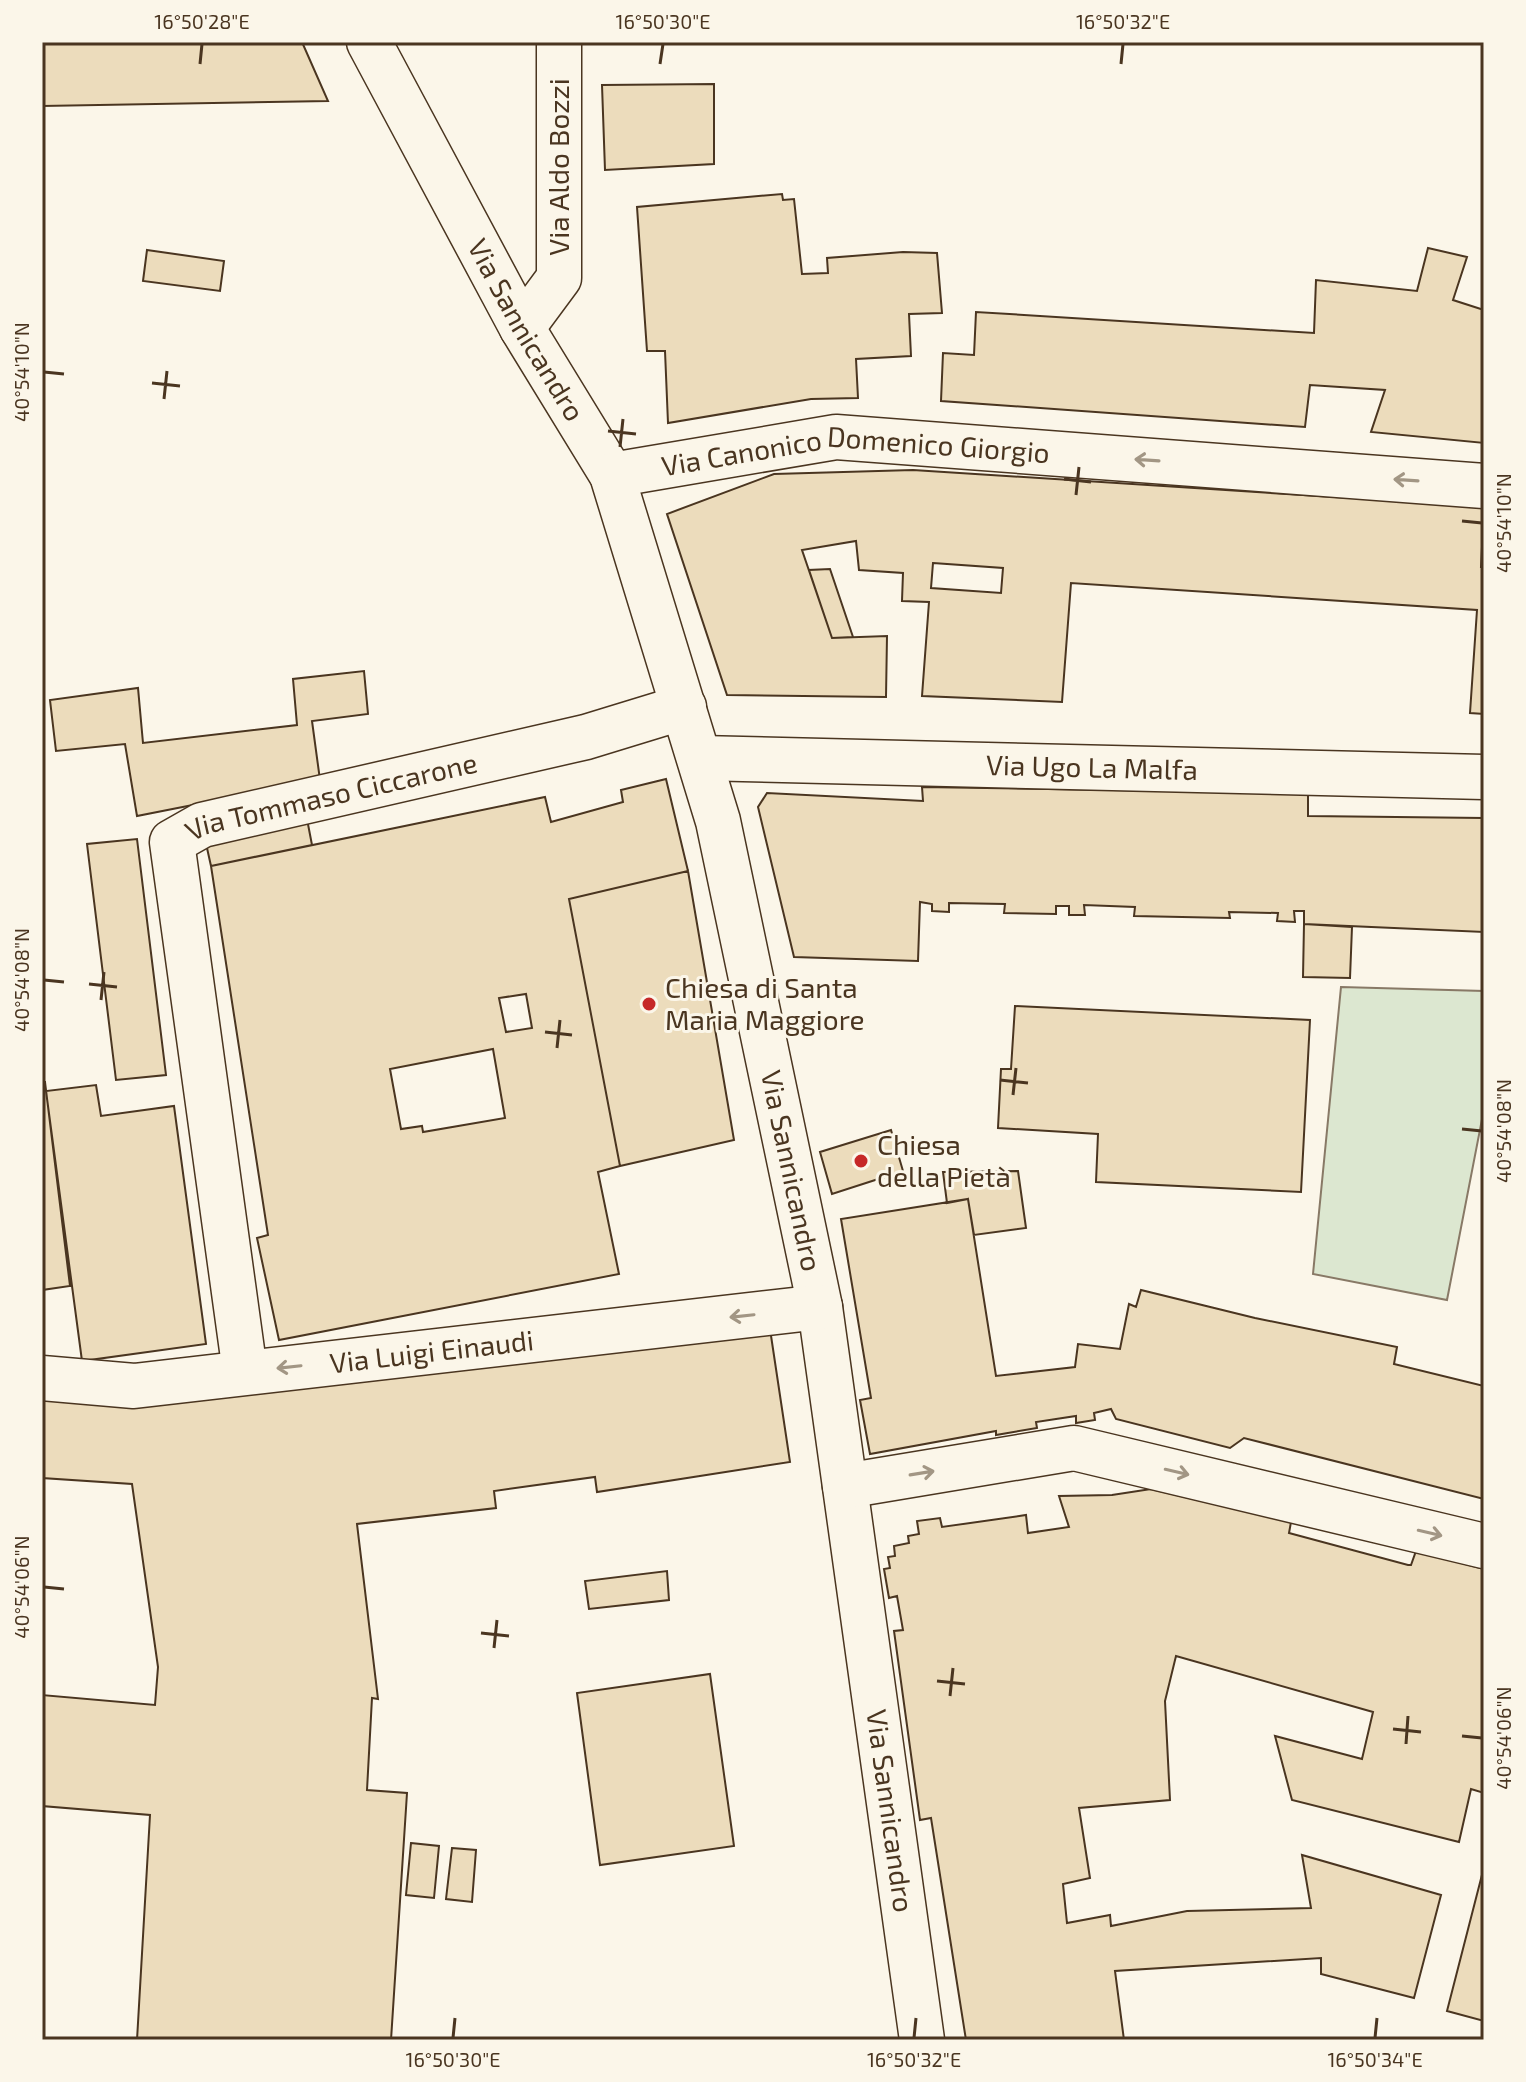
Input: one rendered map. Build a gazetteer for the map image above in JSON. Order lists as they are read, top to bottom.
{
  "streets": {
    "street": [
      "Via Aldo Bozzi",
      "Via Sannicandro",
      "Via Canonico Domenico Giorgio",
      "Via Ugo La Malfa",
      "Via Tommaso Ciccarone",
      "Via Luigi Einaudi"
    ]
  },
  "crossings": [
    ["Via Aldo Bozzi", "Via Sannicandro"],
    ["Via Sannicandro", "Via Canonico Domenico Giorgio"],
    ["Via Sannicandro", "Via Ugo La Malfa"],
    ["Via Sannicandro", "Via Tommaso Ciccarone"],
    ["Via Sannicandro", "Via Luigi Einaudi"],
    ["Via Tommaso Ciccarone", "Via Luigi Einaudi"]
  ],
  "one_way": ["Via Canonico Domenico Giorgio", "Via Luigi Einaudi"],
  "places": ["Chiesa di Santa Maria Maggiore", "Chiesa della Pietà"],
  "coordinates": [
    "16°50'28\"E",
    "16°50'30\"E",
    "16°50'32\"E",
    "40°54'10\"N",
    "40°54'08\"N",
    "40°54'06\"N",
    "16°50'34\"E"
  ]
}
